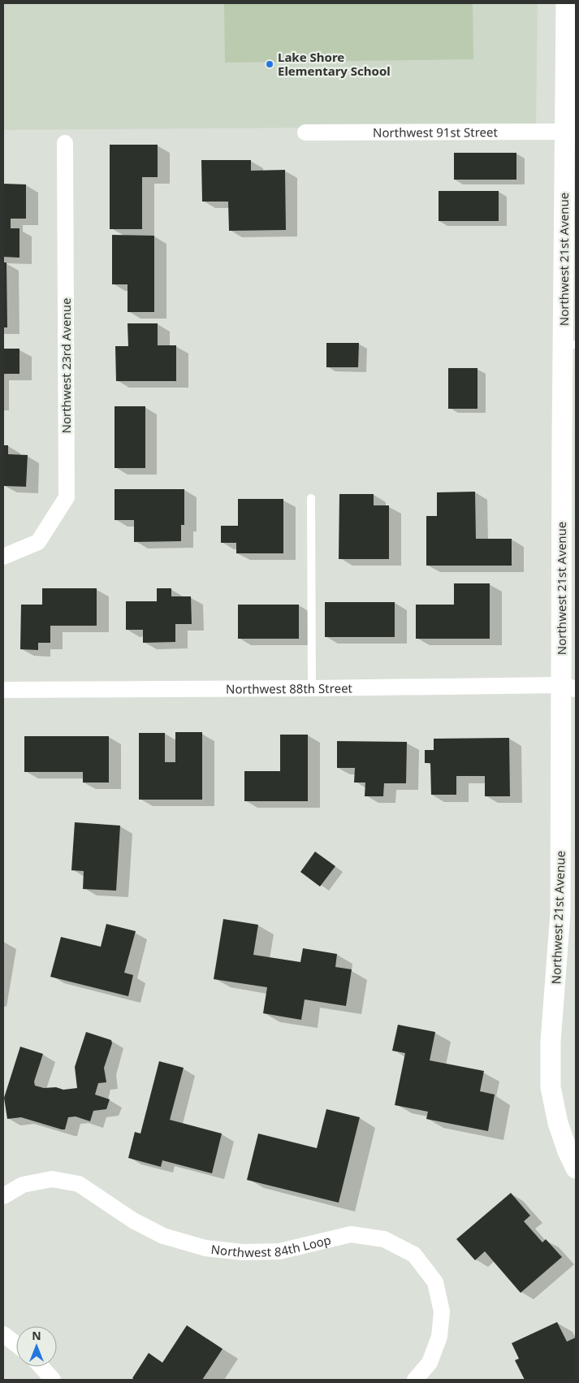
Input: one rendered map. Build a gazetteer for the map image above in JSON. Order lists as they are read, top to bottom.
{
  "streets": {
    "street": [
      "Northwest 91st Street",
      "Northwest 21st Avenue",
      "Northwest 23rd Avenue",
      "Northwest 88th Street",
      "Northwest 84th Loop"
    ]
  },
  "crossings": [
    ["Northwest 91st Street", "Northwest 21st Avenue"],
    ["Northwest 21st Avenue", "Northwest 88th Street"]
  ],
  "places": ["Lake Shore Elementary School"],
  "north": "top"
}
